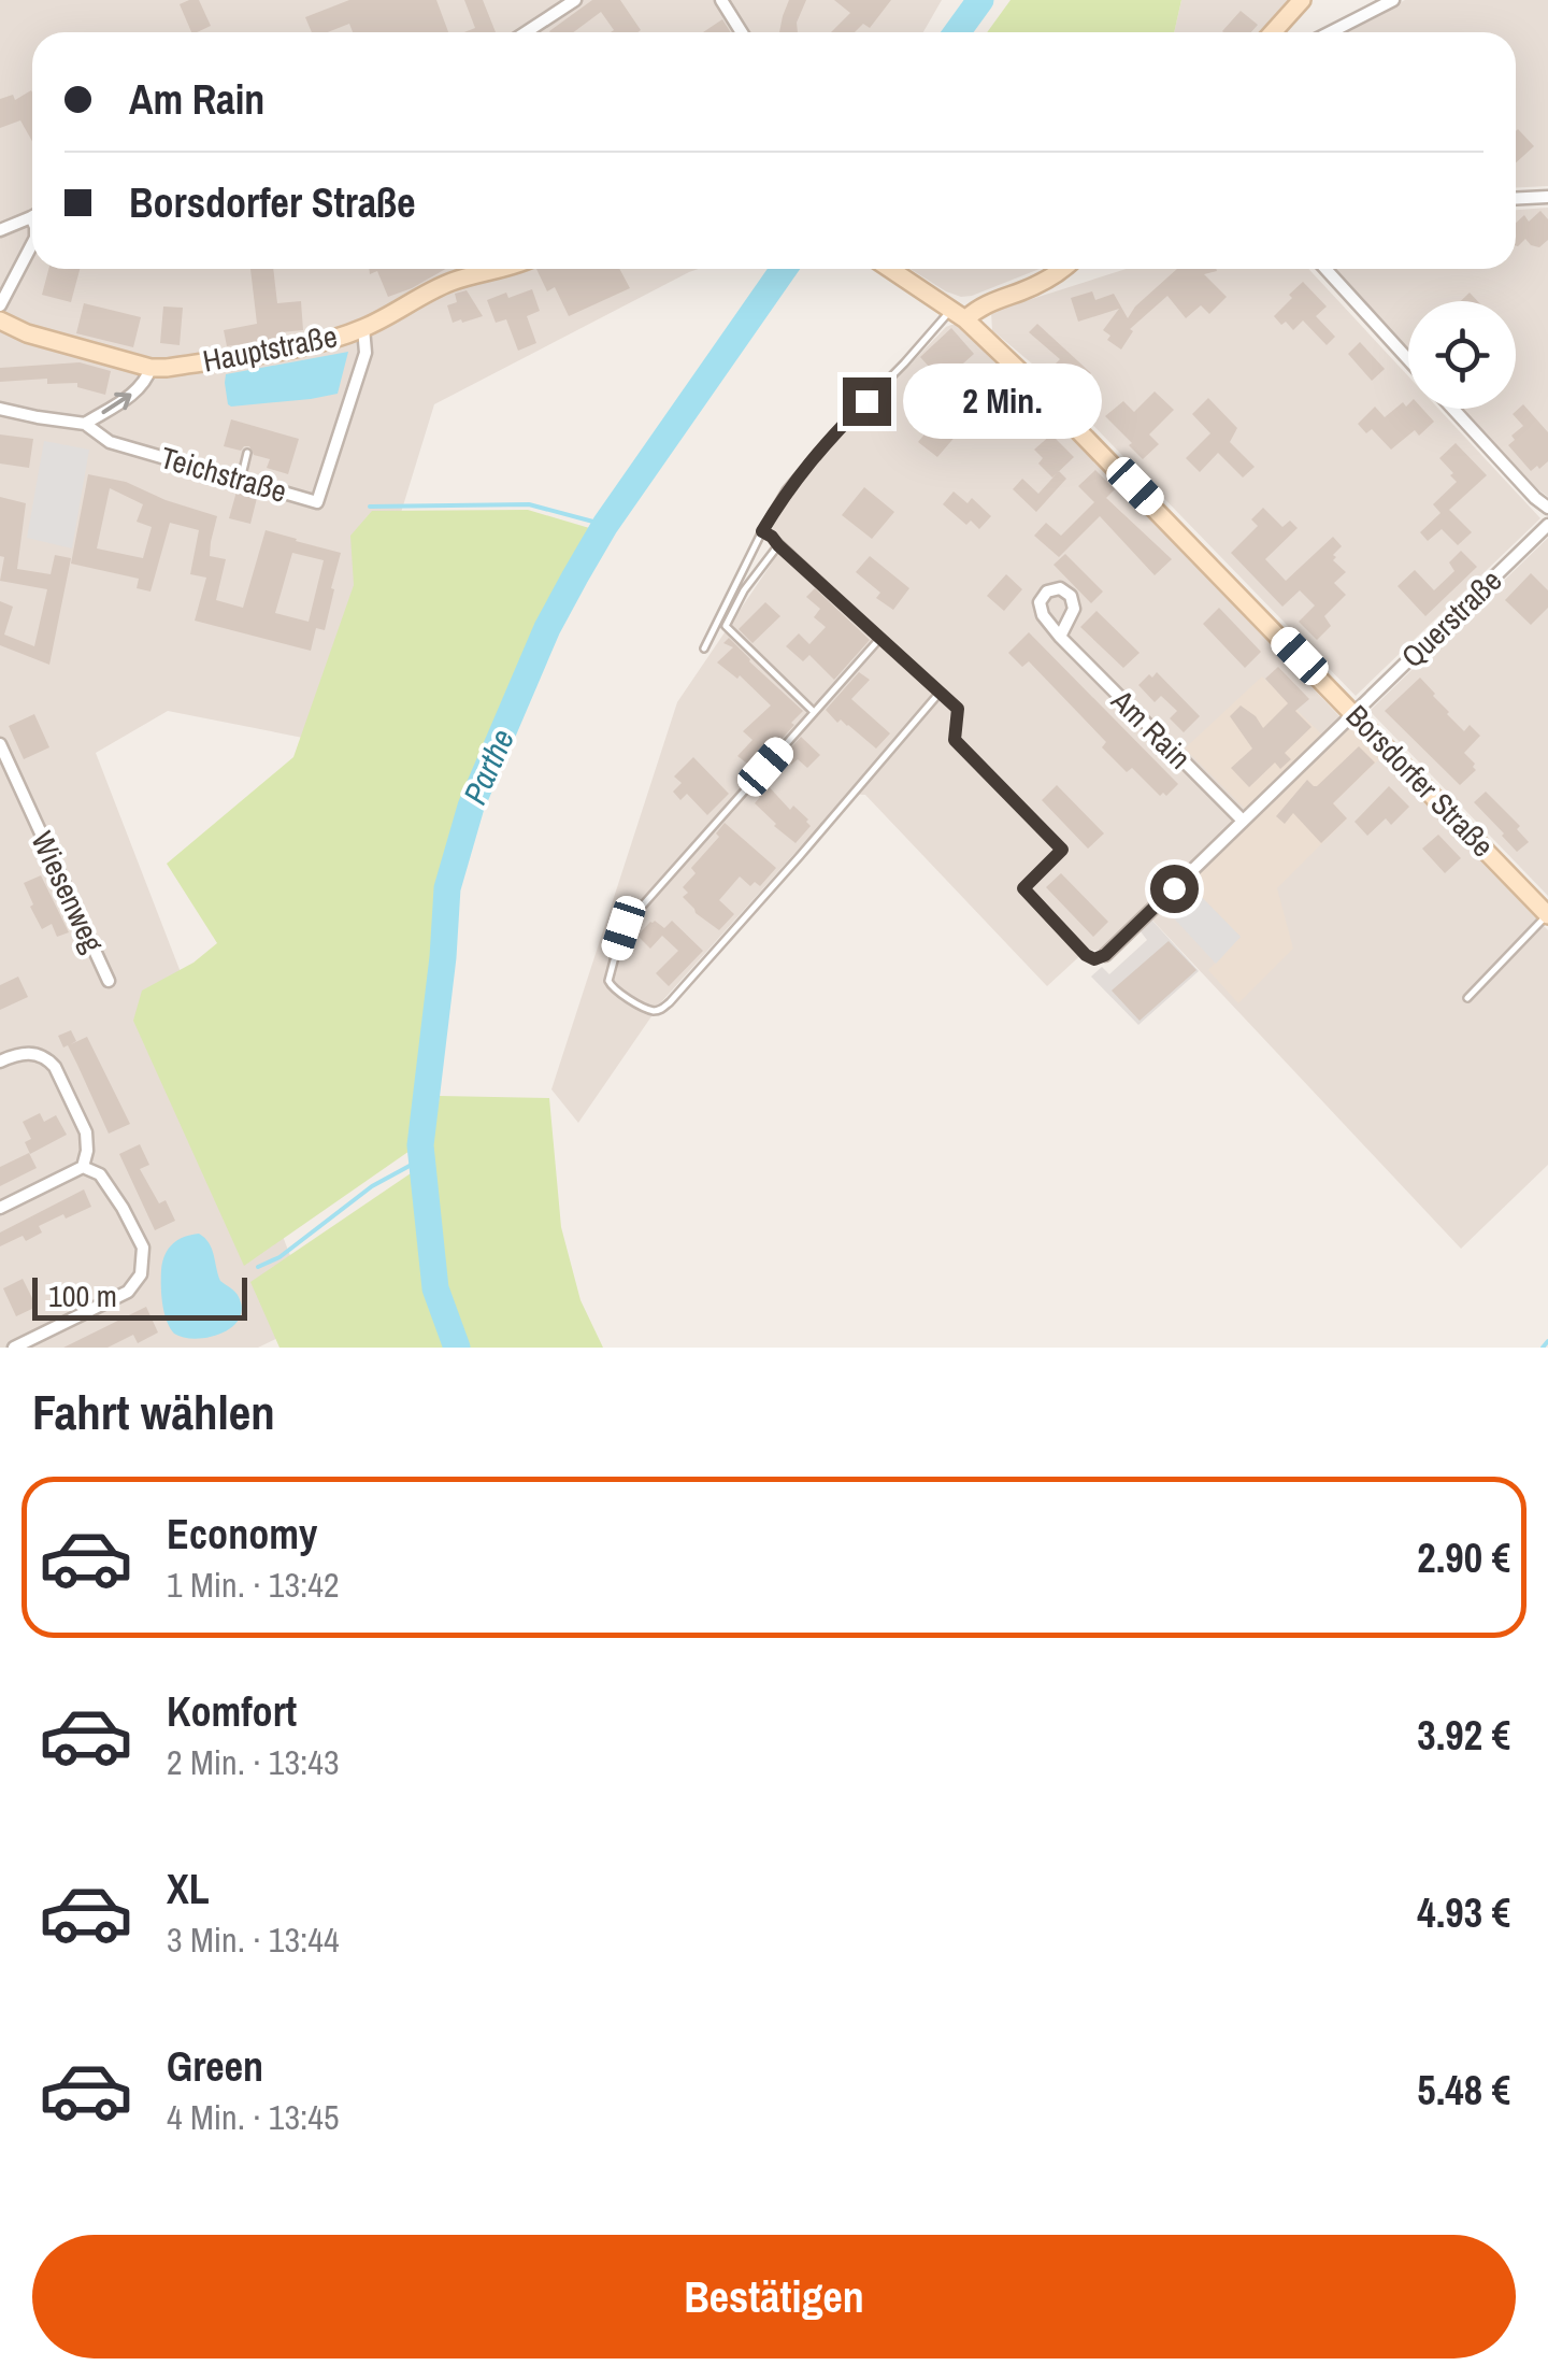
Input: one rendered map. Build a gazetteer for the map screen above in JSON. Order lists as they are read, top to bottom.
{
  "streets": {
    "street": [
      "Hauptstraße",
      "Teichstraße",
      "Querstraße",
      "Am Rain",
      "Borsdorfer Straße",
      "Wiesenweg"
    ]
  },
  "crossings": [
    ["Hauptstraße", "Teichstraße"],
    ["Querstraße", "Borsdorfer Straße"]
  ],
  "water": ["Parthe"],
  "scale_bar": "100 m",
  "page": {
    "banner": ["Am Rain", "Borsdorfer Straße"],
    "bubble": "2 Min.",
    "scale": "100 m",
    "heading": "Fahrt wählen",
    "list": [
      {
        "name": "Economy",
        "note": "1 Min. · 13:42",
        "value": "2.90 €"
      },
      {
        "name": "Komfort",
        "note": "2 Min. · 13:43",
        "value": "3.92 €"
      },
      {
        "name": "XL",
        "note": "3 Min. · 13:44",
        "value": "4.93 €"
      },
      {
        "name": "Green",
        "note": "4 Min. · 13:45",
        "value": "5.48 €"
      }
    ],
    "buttons": "Bestätigen"
  }
}
